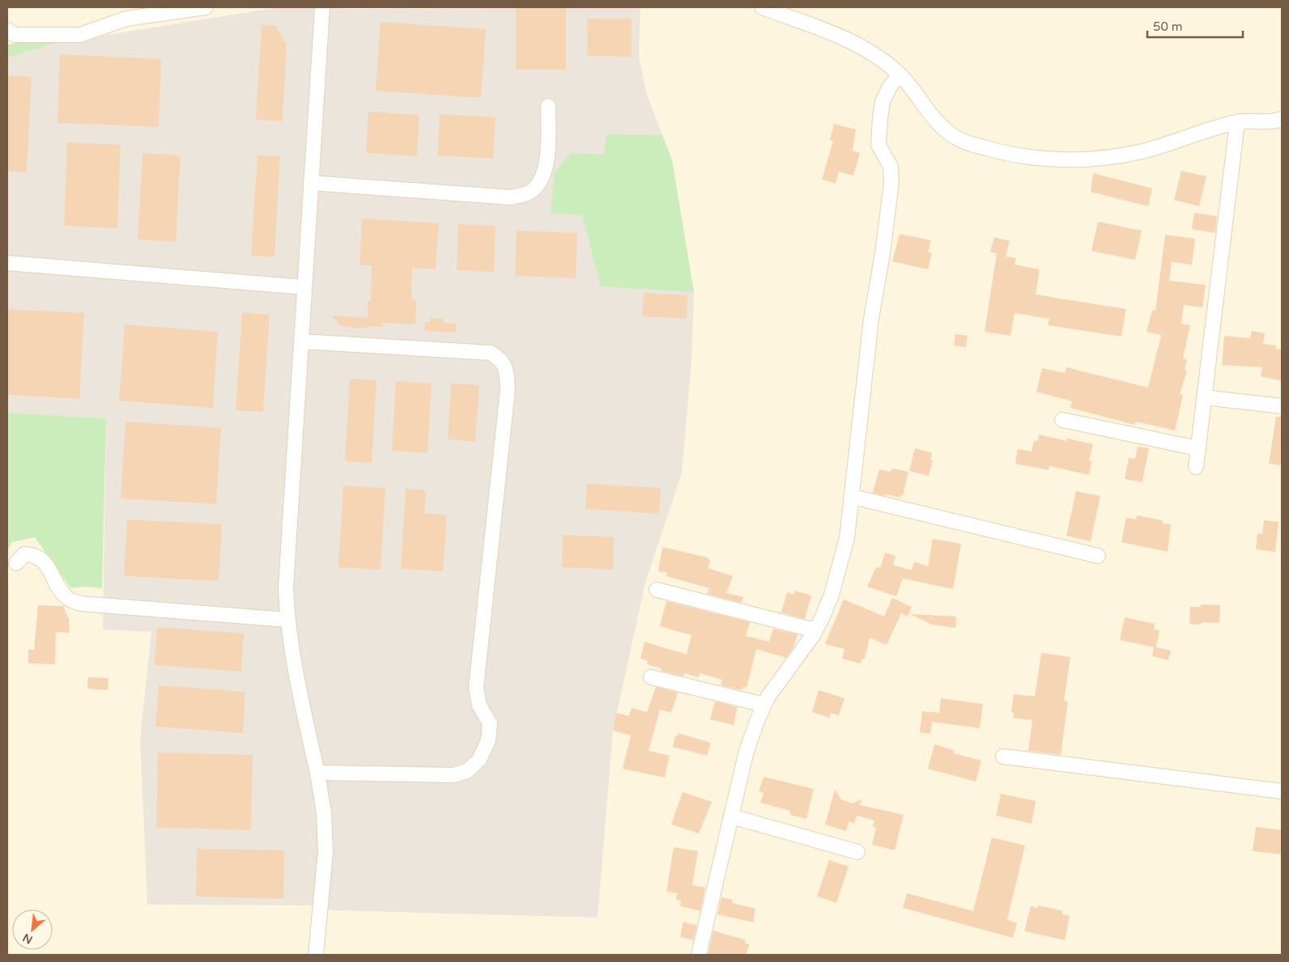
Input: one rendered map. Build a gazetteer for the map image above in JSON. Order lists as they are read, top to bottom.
{
  "scale_bar": "50 m",
  "north": "bottom left"
}
